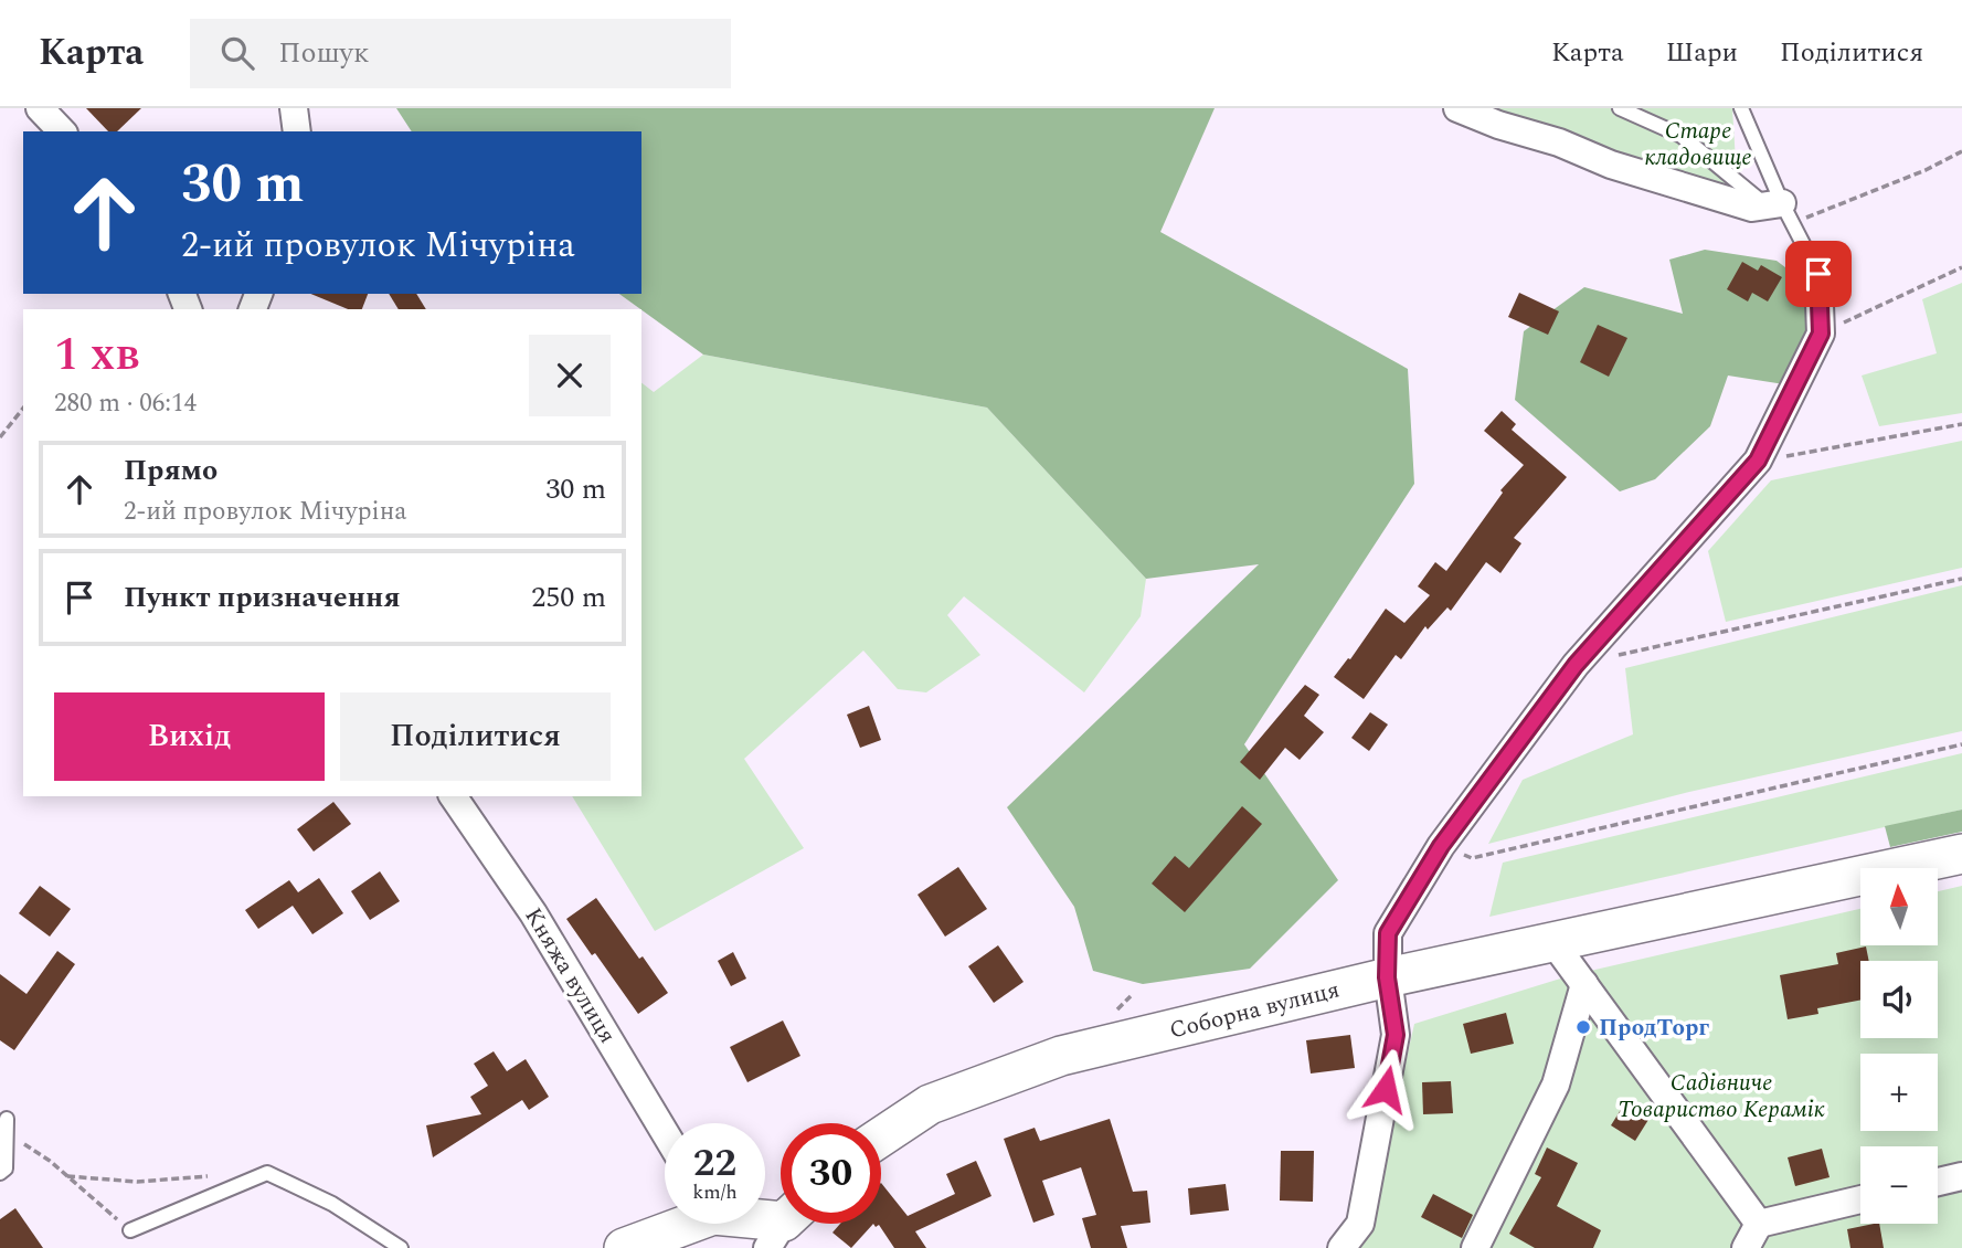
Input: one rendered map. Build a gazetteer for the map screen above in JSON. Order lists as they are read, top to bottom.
{
  "streets": {
    "main road": ["Соборна вулиця"],
    "street": ["Княжа вулиця"]
  },
  "parks": ["Старе кладовище", "Садівниче Товариство Керамік"],
  "places": ["ПродТорг"],
  "north": "top",
  "page": {
    "header": "Карта",
    "search": "Пошук",
    "nav": ["Карта", "Шари", "Поділитися"],
    "turn": ["30 m", "2-ий провулок Мічуріна"],
    "heading": ["1 хв", "280 m · 06:14"],
    "list": [
      {
        "name": "Прямо",
        "note": "2-ий провулок Мічуріна",
        "value": "30 m"
      },
      {
        "name": "Пункт призначення",
        "value": "250 m"
      }
    ],
    "buttons": ["Вихід", "Поділитися"],
    "map_buttons": ["+", "−"],
    "speed": "22 km/h",
    "limit": "30"
  }
}
